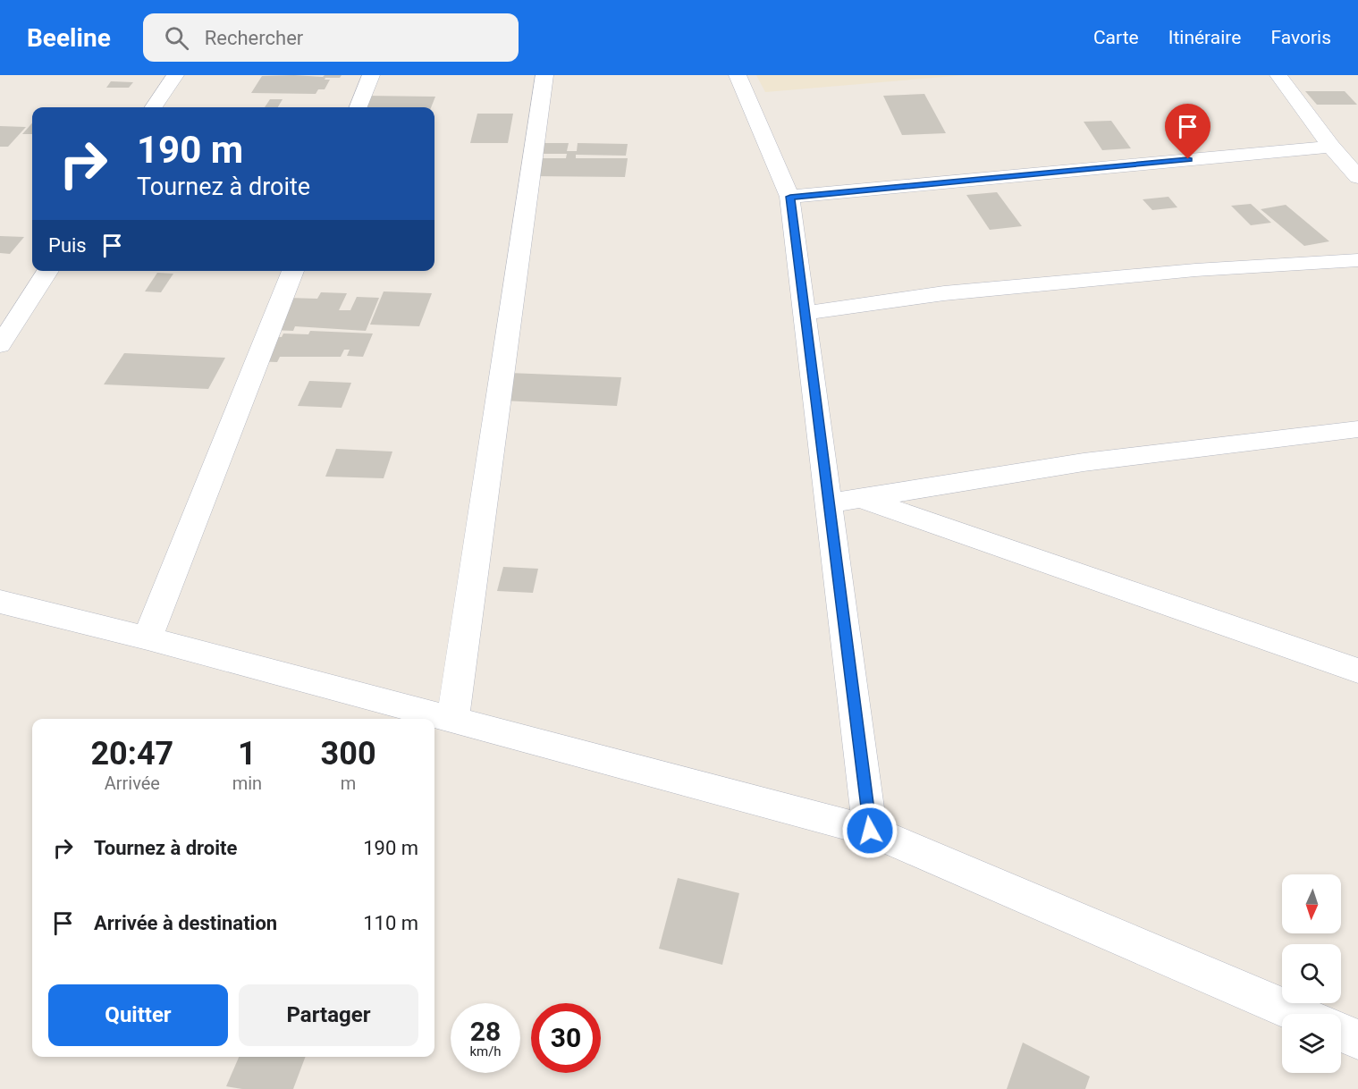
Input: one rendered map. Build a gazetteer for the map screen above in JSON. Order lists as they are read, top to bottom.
{
  "north": "bottom",
  "page": {
    "header": "Beeline",
    "search": "Rechercher",
    "nav": ["Carte", "Itinéraire", "Favoris"],
    "turn": ["190 m", "Tournez à droite"],
    "then": "Puis",
    "eta": [
      "20:47",
      "Arrivée",
      "1",
      "min",
      "300",
      "m"
    ],
    "list": [
      {
        "name": "Tournez à droite",
        "value": "190 m"
      },
      {
        "name": "Arrivée à destination",
        "value": "110 m"
      }
    ],
    "buttons": ["Quitter", "Partager"],
    "speed": "28 km/h",
    "limit": "30"
  }
}
